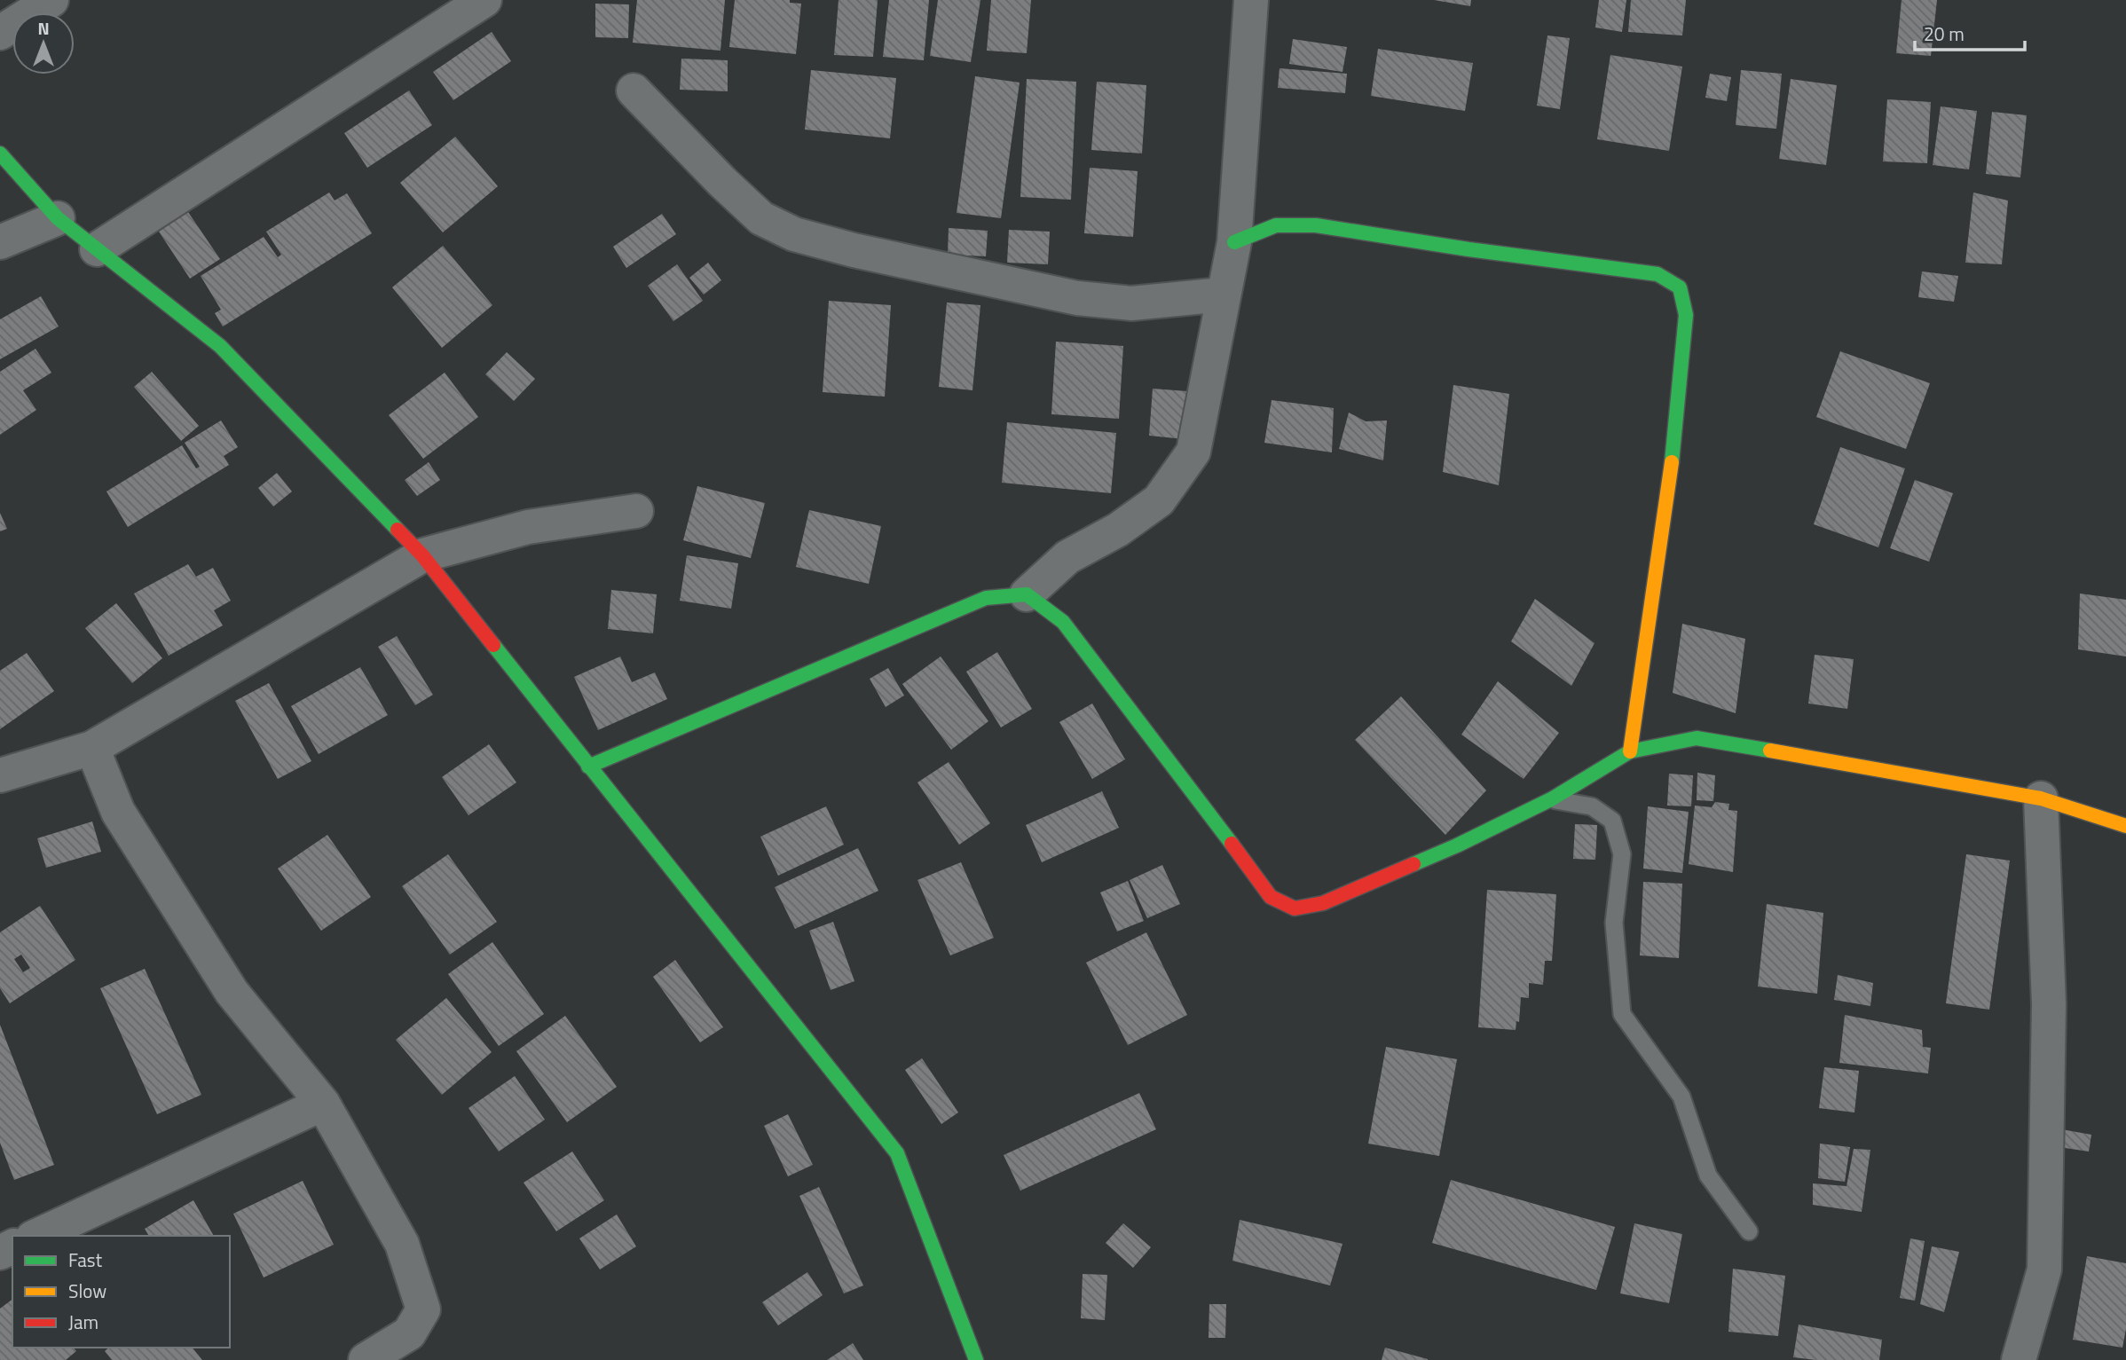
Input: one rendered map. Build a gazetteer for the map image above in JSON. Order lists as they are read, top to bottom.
{
  "legend": ["Fast", "Slow", "Jam"],
  "scale_bar": "20 m",
  "north": "top"
}
